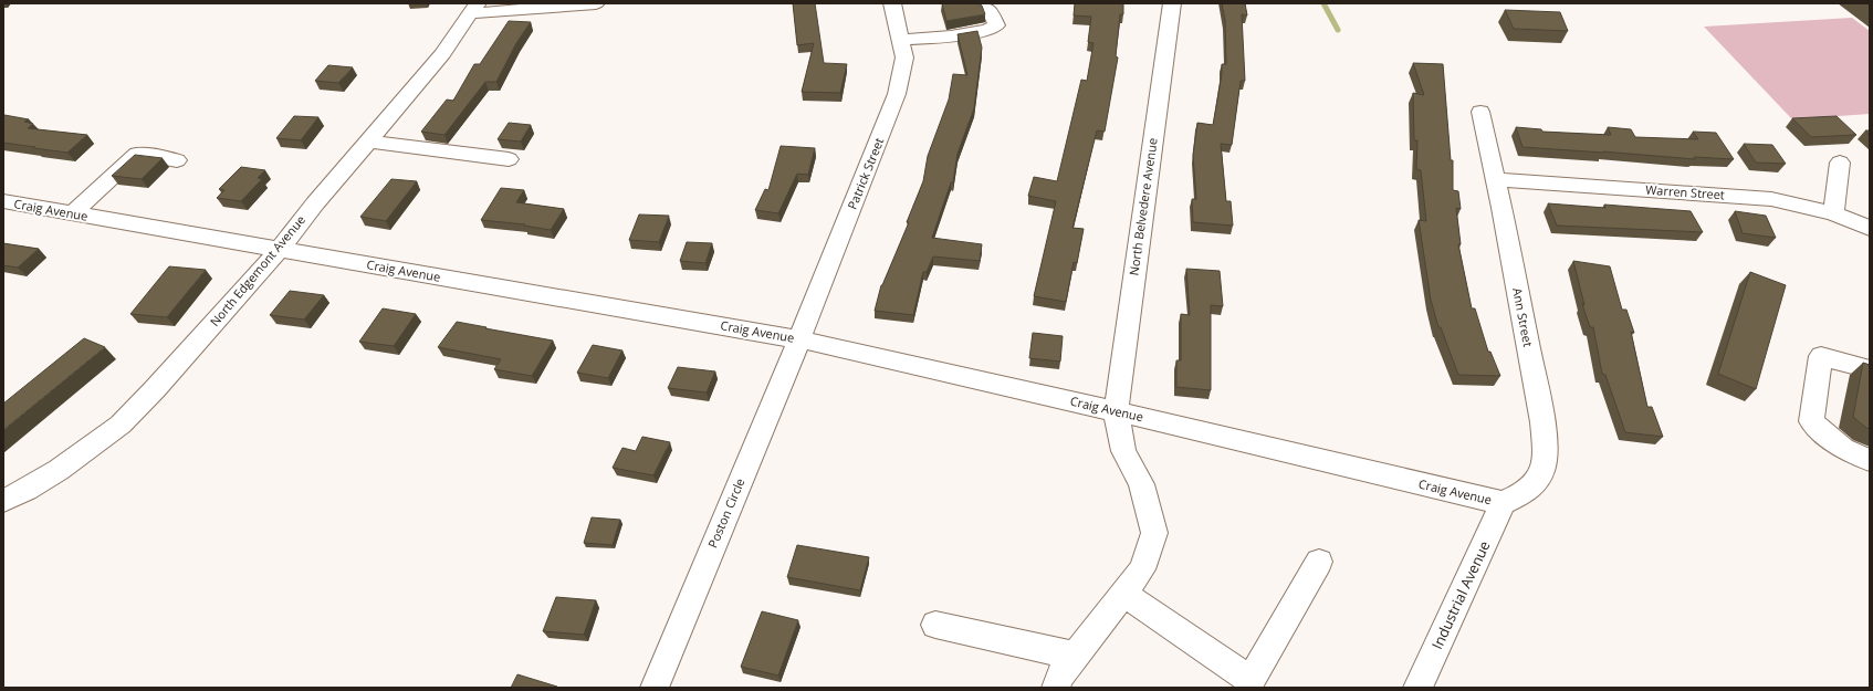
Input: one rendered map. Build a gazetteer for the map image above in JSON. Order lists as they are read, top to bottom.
{
  "streets": {
    "street": [
      "Patrick Street",
      "Warren Street",
      "North Belvedere Avenue",
      "Craig Avenue",
      "North Edgemont Avenue",
      "Ann Street",
      "Poston Circle",
      "Industrial Avenue"
    ]
  },
  "crossings": [
    ["Patrick Street", "Craig Avenue"],
    ["Patrick Street", "Poston Circle"],
    ["Warren Street", "Ann Street"],
    ["North Belvedere Avenue", "Craig Avenue"],
    ["Craig Avenue", "North Edgemont Avenue"],
    ["Craig Avenue", "Ann Street"],
    ["Craig Avenue", "Poston Circle"],
    ["Craig Avenue", "Industrial Avenue"],
    ["Ann Street", "Industrial Avenue"]
  ]
}
